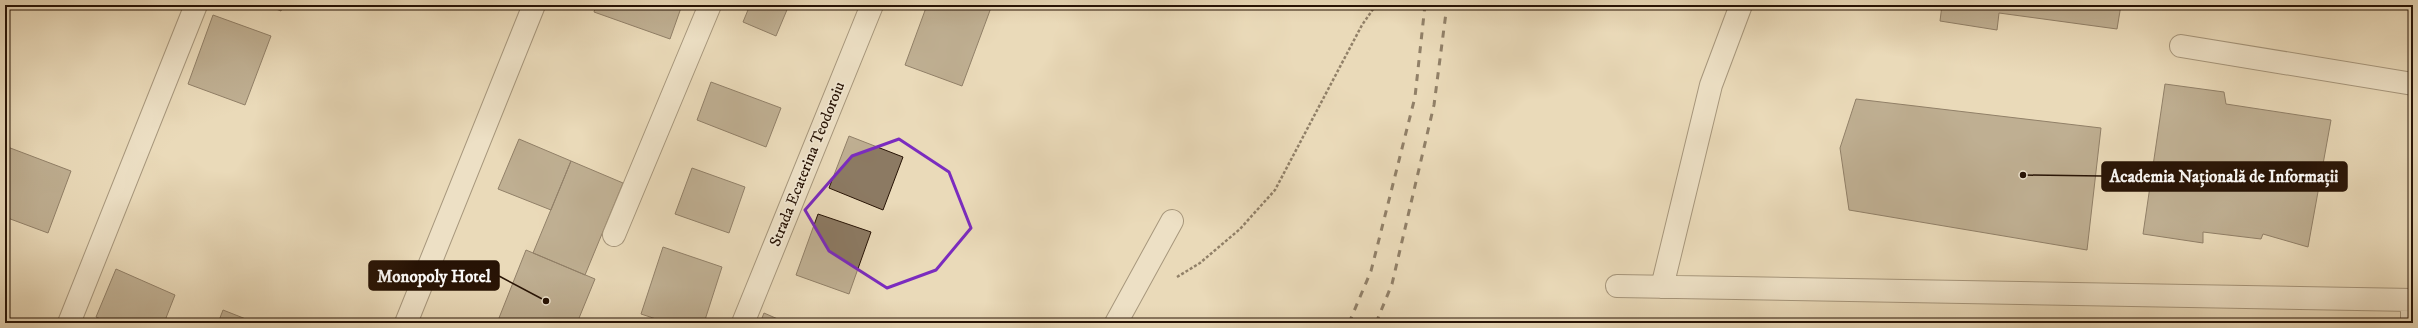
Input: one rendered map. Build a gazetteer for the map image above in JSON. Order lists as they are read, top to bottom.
{
  "streets": {
    "street": ["Strada Ecaterina Teodoroiu"]
  },
  "places": ["Academia Națională de Informații", "Monopoly Hotel"]
}
